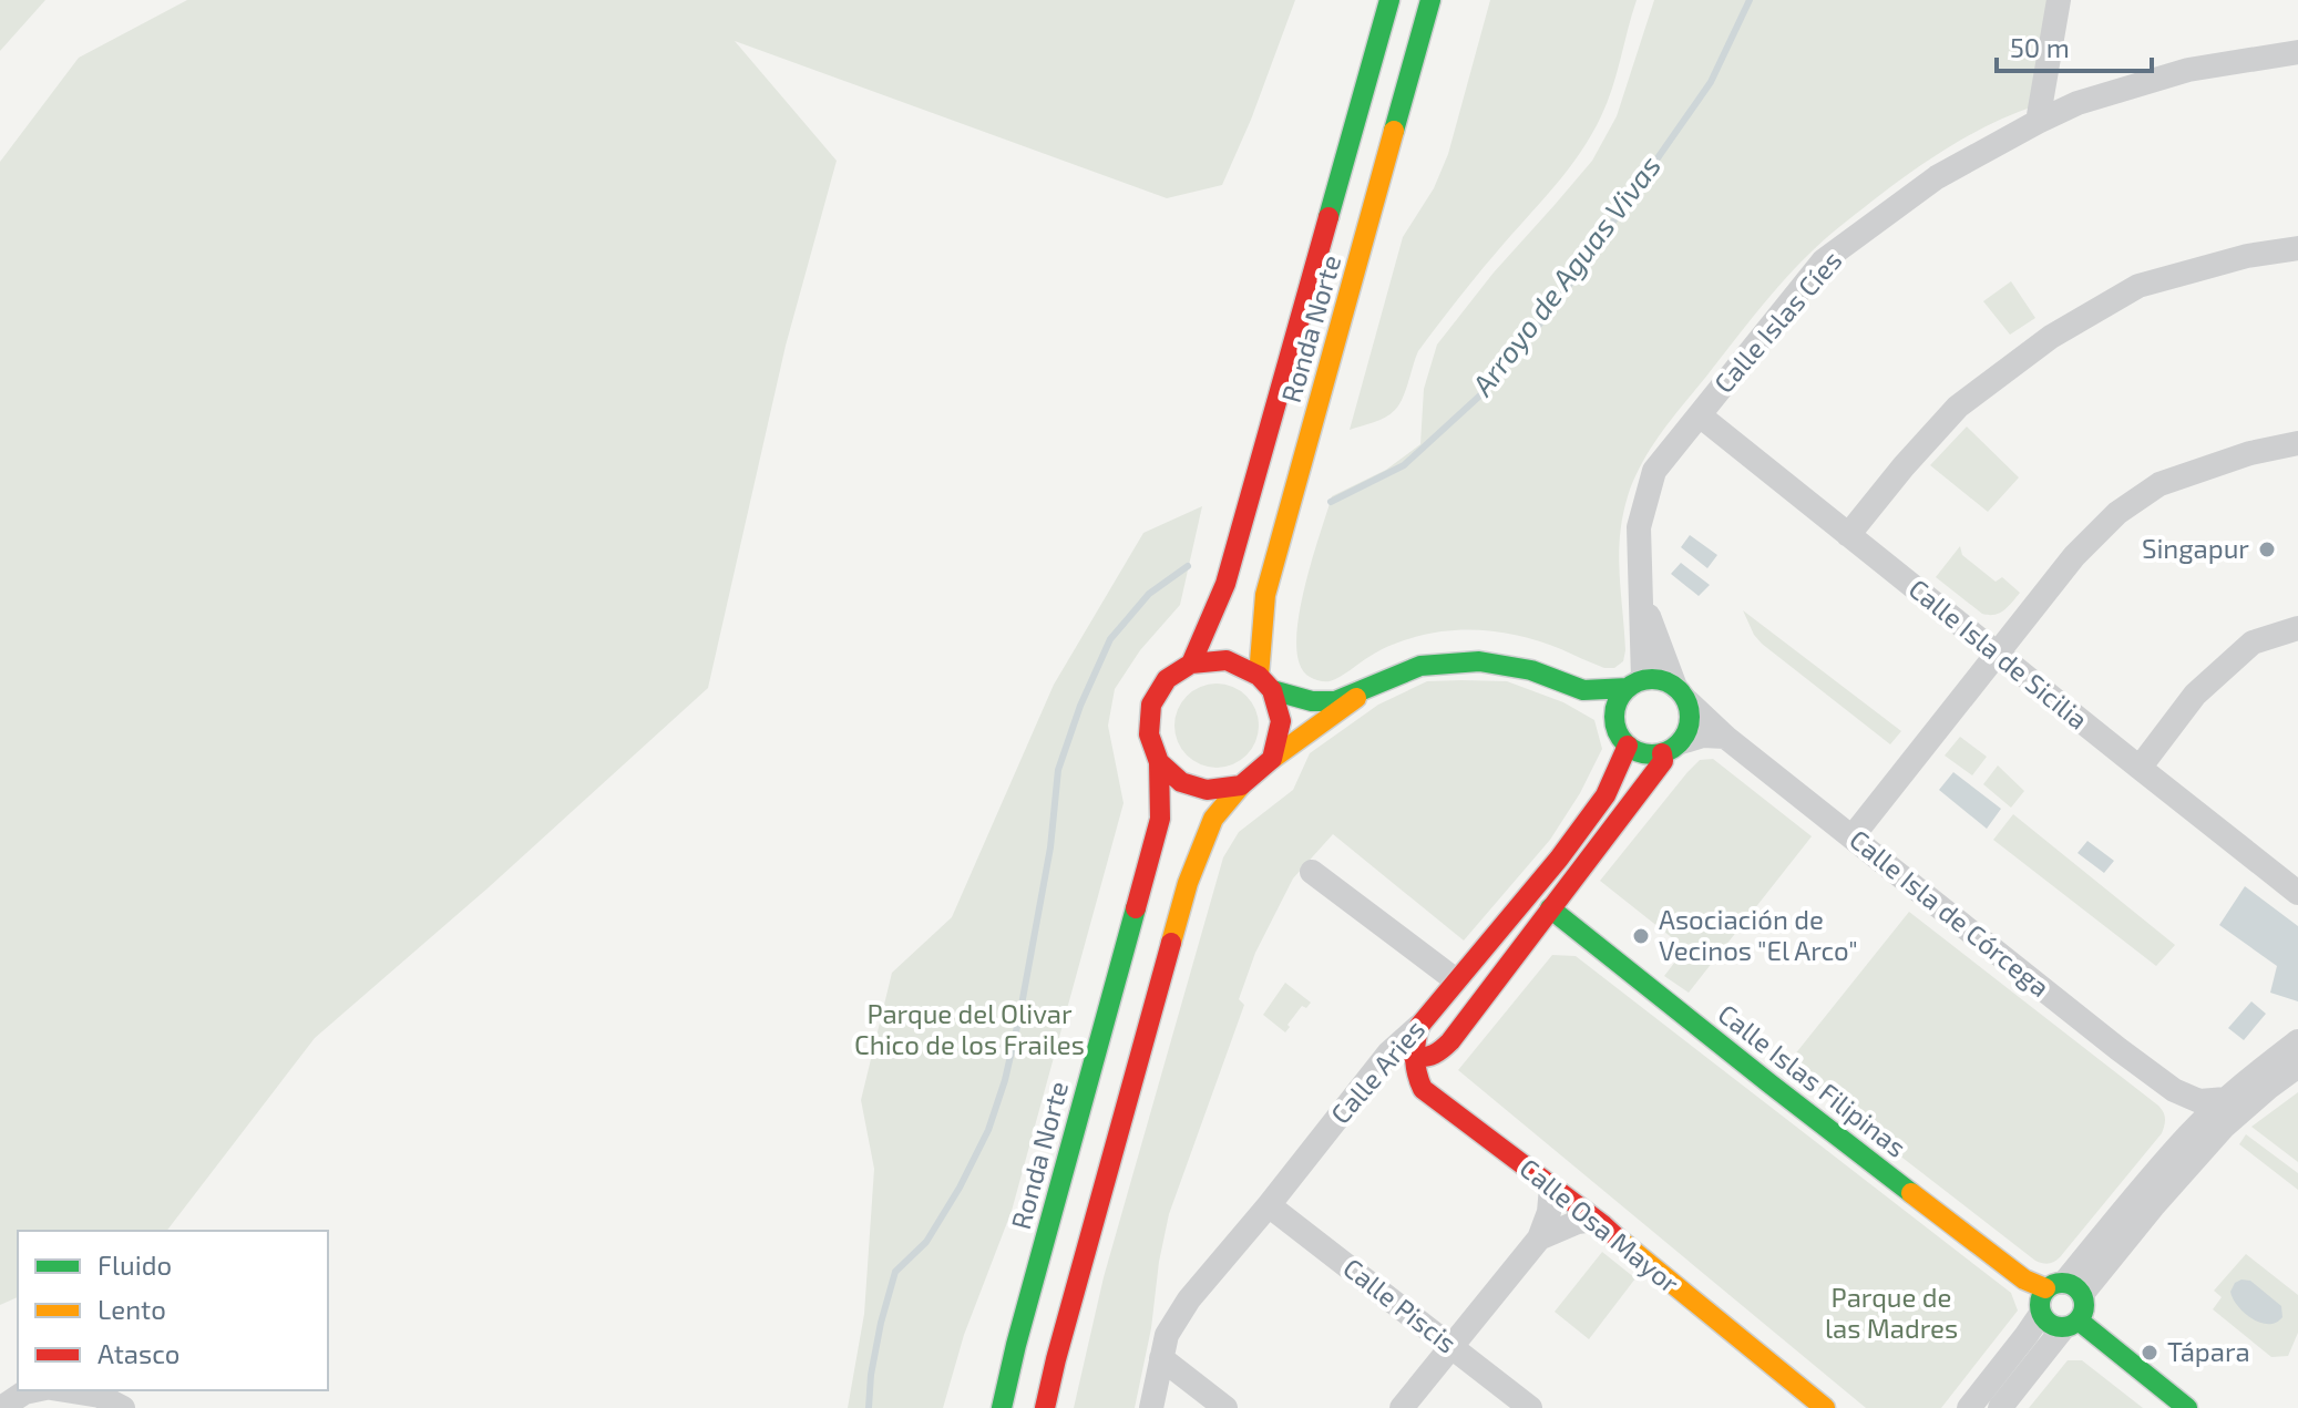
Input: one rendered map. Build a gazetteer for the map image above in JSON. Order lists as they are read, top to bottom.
{
  "streets": {
    "main road": [
      "Ronda Norte",
      "Calle Aries",
      "Calle Islas Filipinas",
      "Calle Osa Mayor"
    ],
    "street": [
      "Calle Islas Cíes",
      "Calle Isla de Sicilia",
      "Calle Isla de Córcega",
      "Calle Piscis"
    ]
  },
  "crossings": [
    ["Calle Islas Cíes", "Calle Isla de Sicilia"],
    ["Calle Islas Cíes", "Calle Isla de Córcega"],
    ["Calle Islas Cíes", "Calle Aries"],
    ["Calle Isla de Córcega", "Calle Aries"],
    ["Calle Aries", "Calle Islas Filipinas"],
    ["Calle Aries", "Calle Osa Mayor"],
    ["Calle Aries", "Calle Piscis"]
  ],
  "water": ["Arroyo de Aguas Vivas"],
  "parks": ["Parque del Olivar Chico de los Frailes", "Parque de las Madres"],
  "places": ["Singapur", "Asociación de Vecinos \"El Arco\"", "Tápara"],
  "legend": ["Fluido", "Lento", "Atasco"],
  "scale_bar": "50 m"
}
